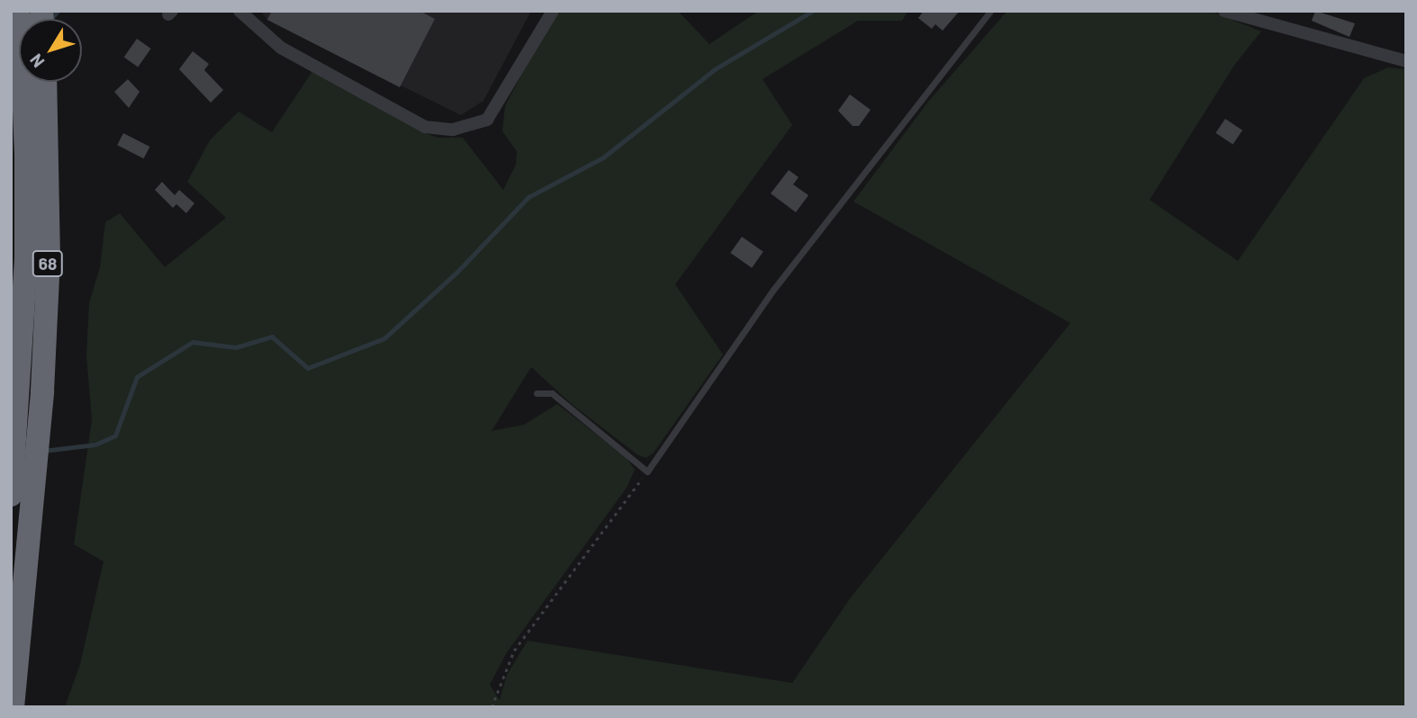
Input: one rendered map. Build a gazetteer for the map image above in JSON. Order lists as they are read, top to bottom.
{
  "streets": {
    "highway": ["68"]
  },
  "north": "bottom left"
}
